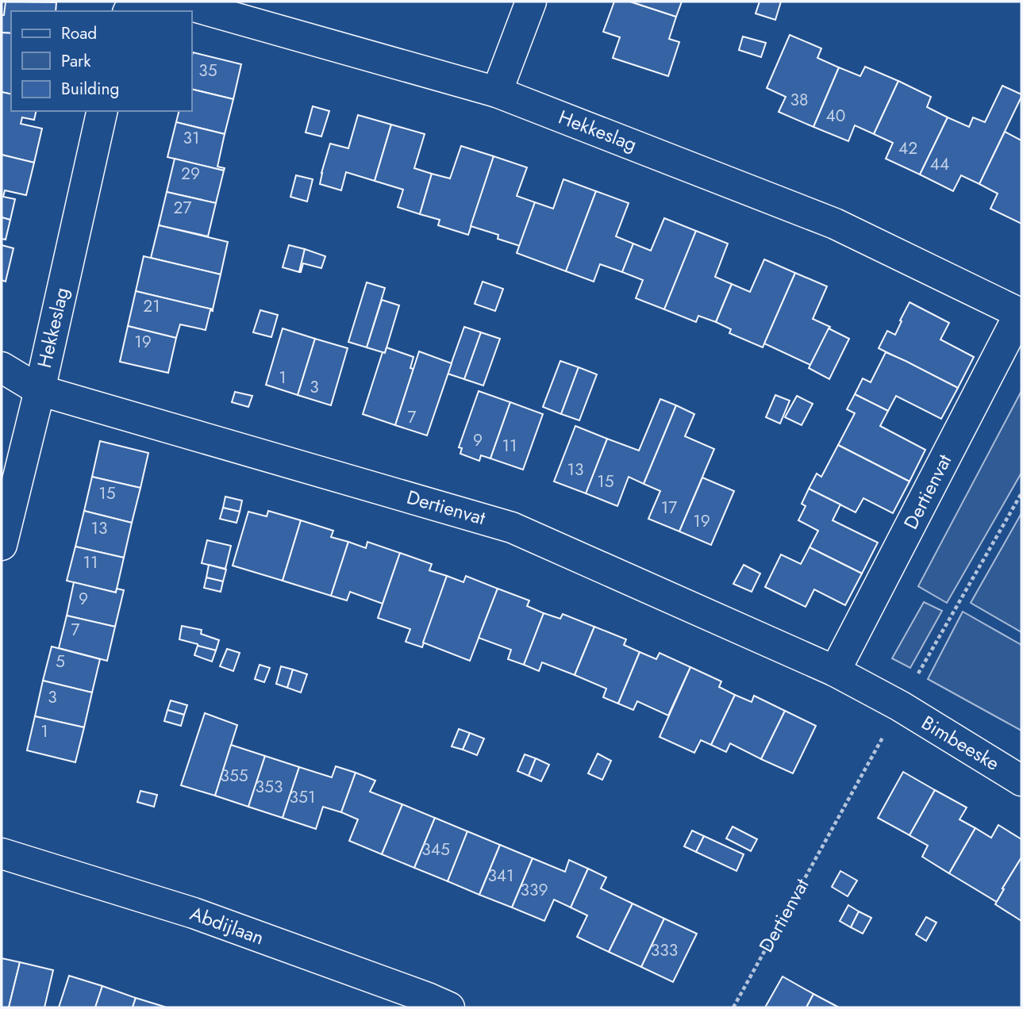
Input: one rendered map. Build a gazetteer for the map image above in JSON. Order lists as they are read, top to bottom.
{
  "streets": {
    "street": [
      "Hekkeslag",
      "Dertienvat",
      "Bimbeeske",
      "Abdijlaan"
    ]
  },
  "crossings": [
    ["Hekkeslag", "Dertienvat"],
    ["Dertienvat", "Bimbeeske"]
  ],
  "house_numbers": [
    "35",
    "38",
    "40",
    "31",
    "42",
    "44",
    "29",
    "27",
    "21",
    "19",
    "1",
    "3",
    "7",
    "9",
    "11",
    "13",
    "15",
    "15",
    "17",
    "19",
    "13",
    "11",
    "9",
    "7",
    "5",
    "3",
    "1",
    "355",
    "353",
    "351",
    "345",
    "341",
    "339",
    "333"
  ],
  "legend": ["Road", "Park", "Building"]
}
